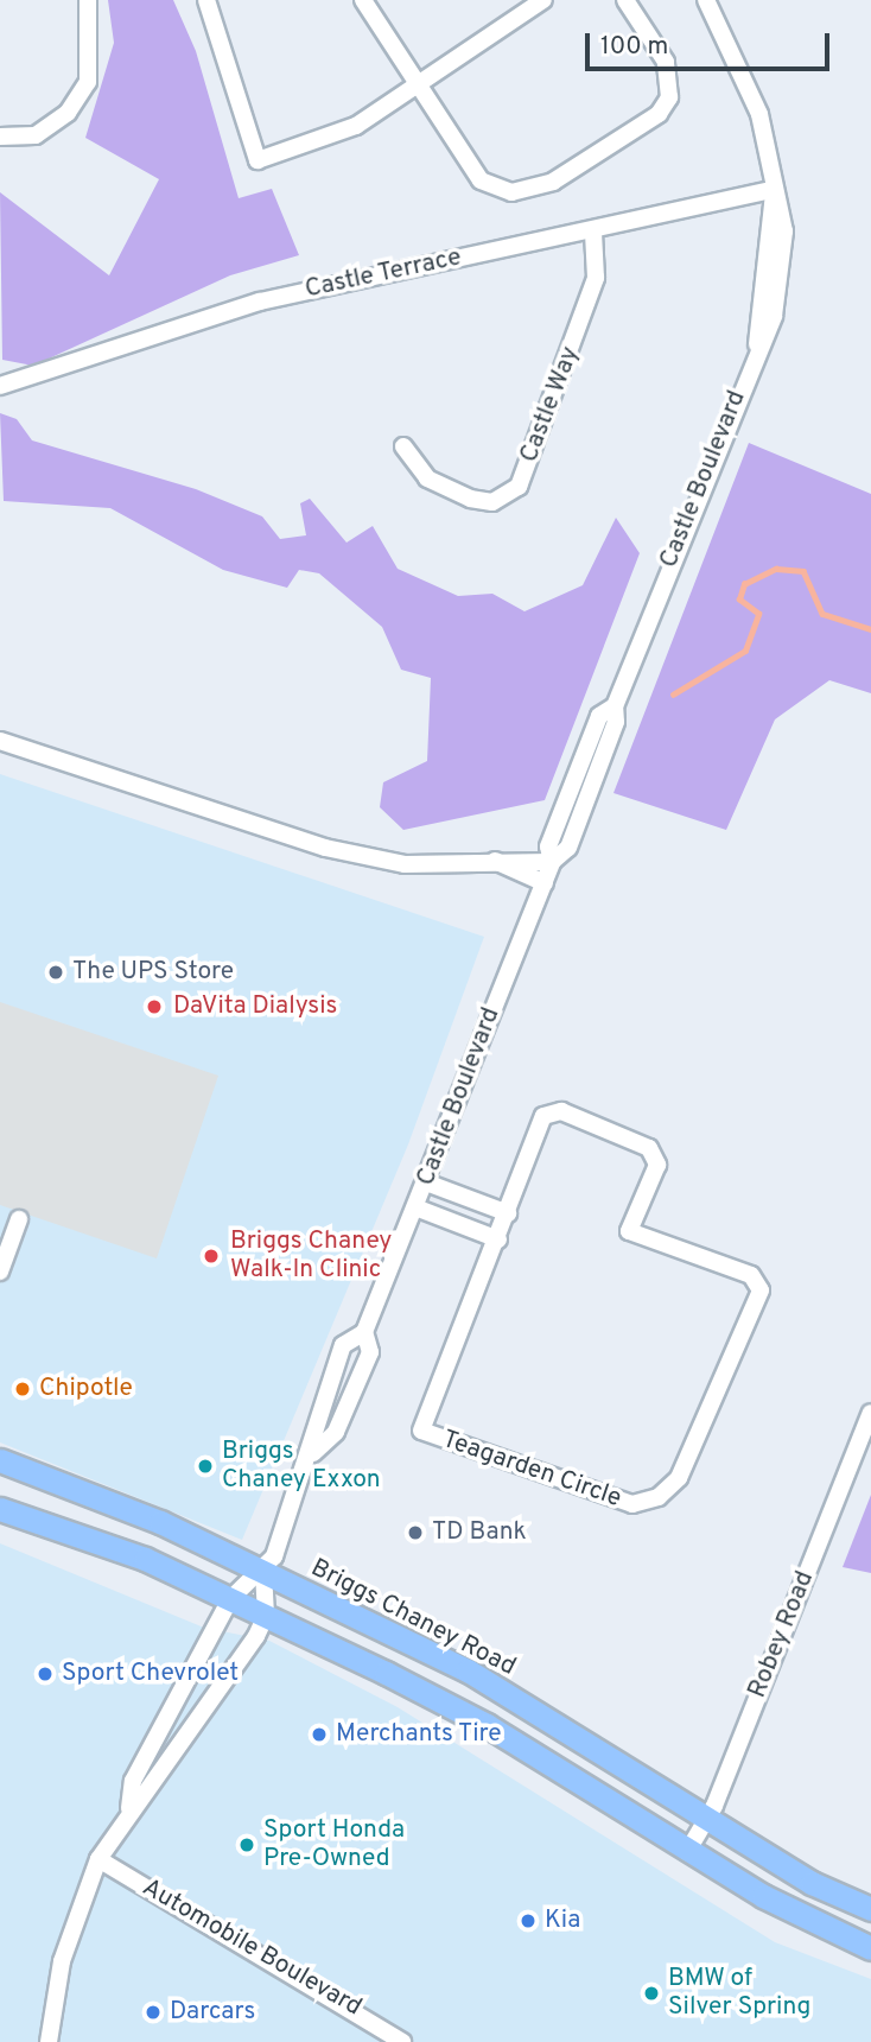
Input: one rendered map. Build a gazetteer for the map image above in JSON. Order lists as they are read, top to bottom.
{
  "streets": {
    "main road": ["Briggs Chaney Road"],
    "street": [
      "Castle Terrace",
      "Castle Way",
      "Castle Boulevard",
      "Teagarden Circle",
      "Robey Road",
      "Automobile Boulevard"
    ]
  },
  "crossings": [
    ["Castle Terrace", "Castle Way"],
    ["Castle Terrace", "Castle Boulevard"],
    ["Castle Boulevard", "Briggs Chaney Road"],
    ["Briggs Chaney Road", "Robey Road"]
  ],
  "places": [
    "The UPS Store",
    "DaVita Dialysis",
    "Briggs Chaney Walk-In Clinic",
    "Chipotle",
    "Briggs Chaney Exxon",
    "TD Bank",
    "Sport Chevrolet",
    "Merchants Tire",
    "Sport Honda Pre-Owned",
    "Kia",
    "BMW of Silver Spring",
    "Darcars"
  ],
  "scale_bar": "100 m"
}
